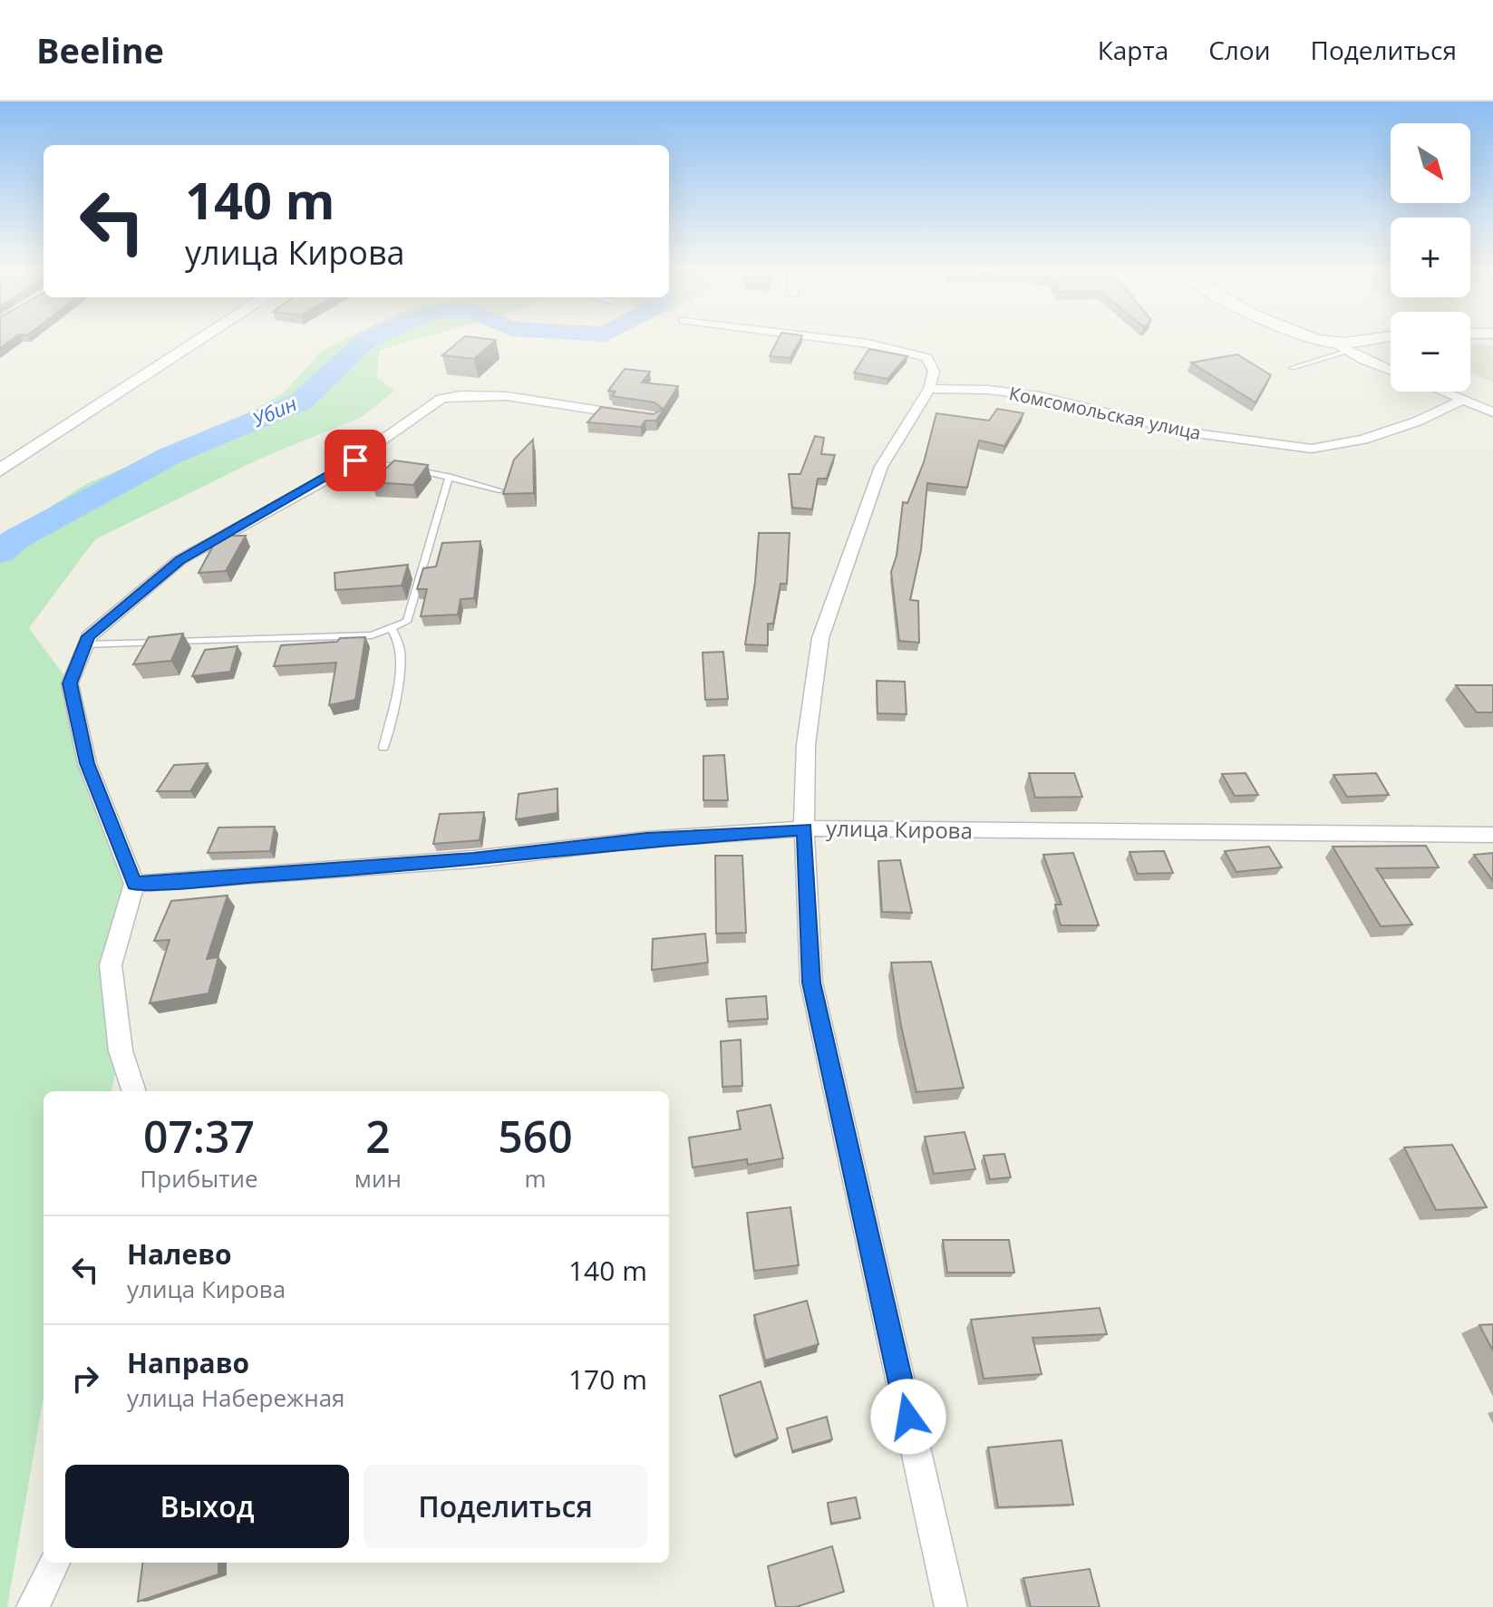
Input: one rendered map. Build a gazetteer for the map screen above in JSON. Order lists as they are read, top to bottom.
{
  "streets": {
    "street": ["Комсомольская улица", "улица Кирова"]
  },
  "water": ["Убин"],
  "north": "bottom right",
  "page": {
    "header": "Beeline",
    "nav": ["Карта", "Слои", "Поделиться"],
    "map_buttons": ["+", "−"],
    "turn": ["140 m", "улица Кирова"],
    "eta": [
      "07:37",
      "Прибытие",
      "2",
      "мин",
      "560",
      "m"
    ],
    "list": [
      {
        "name": "Налево",
        "note": "улица Кирова",
        "value": "140 m"
      },
      {
        "name": "Направо",
        "note": "улица Набережная",
        "value": "170 m"
      }
    ],
    "buttons": ["Выход", "Поделиться"]
  }
}
